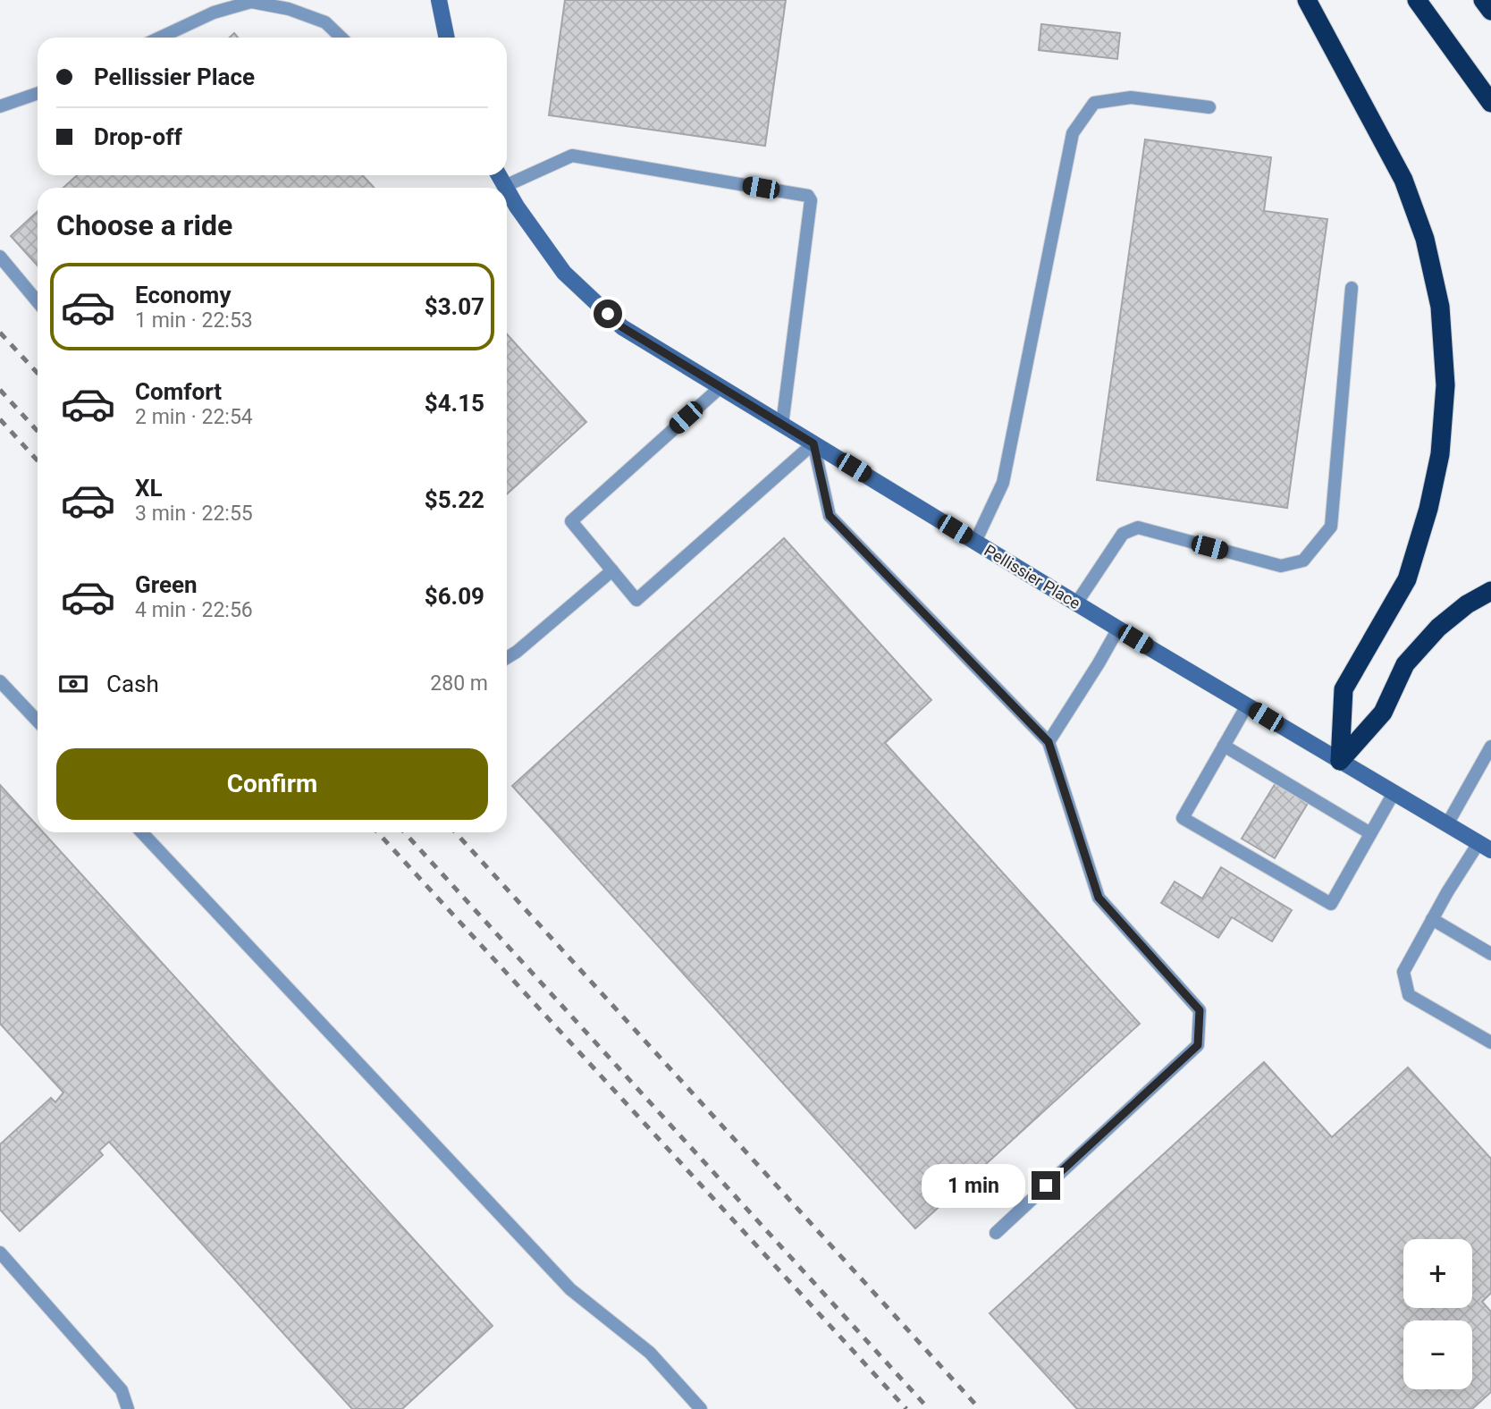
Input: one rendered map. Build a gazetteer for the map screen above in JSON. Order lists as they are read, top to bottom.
{
  "streets": {
    "main road": ["Pellissier Place"]
  },
  "page": {
    "banner": ["Pellissier Place", "Drop-off"],
    "heading": "Choose a ride",
    "list": [
      {
        "name": "Economy",
        "note": "1 min · 22:53",
        "value": "$3.07"
      },
      {
        "name": "Comfort",
        "note": "2 min · 22:54",
        "value": "$4.15"
      },
      {
        "name": "XL",
        "note": "3 min · 22:55",
        "value": "$5.22"
      },
      {
        "name": "Green",
        "note": "4 min · 22:56",
        "value": "$6.09"
      }
    ],
    "pay": ["Cash", "280 m"],
    "buttons": "Confirm",
    "bubble": "1 min",
    "map_buttons": ["+", "−"]
  }
}
